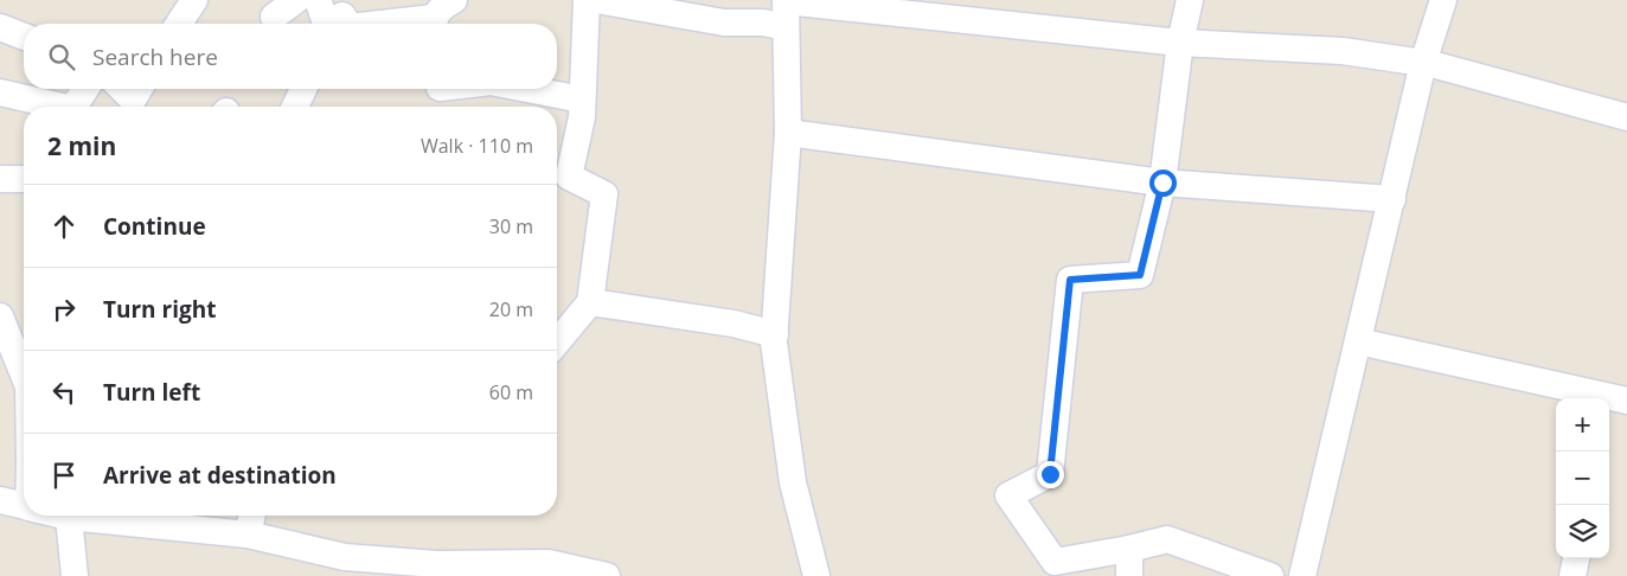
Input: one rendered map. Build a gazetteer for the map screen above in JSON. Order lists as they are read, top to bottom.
{
  "page": {
    "search": "Search here",
    "heading": ["2 min", "Walk · 110 m"],
    "list": [
      ["Continue", "30 m"],
      ["Turn right", "20 m"],
      ["Turn left", "60 m"],
      "Arrive at destination"
    ],
    "map_buttons": ["+", "−"]
  }
}
